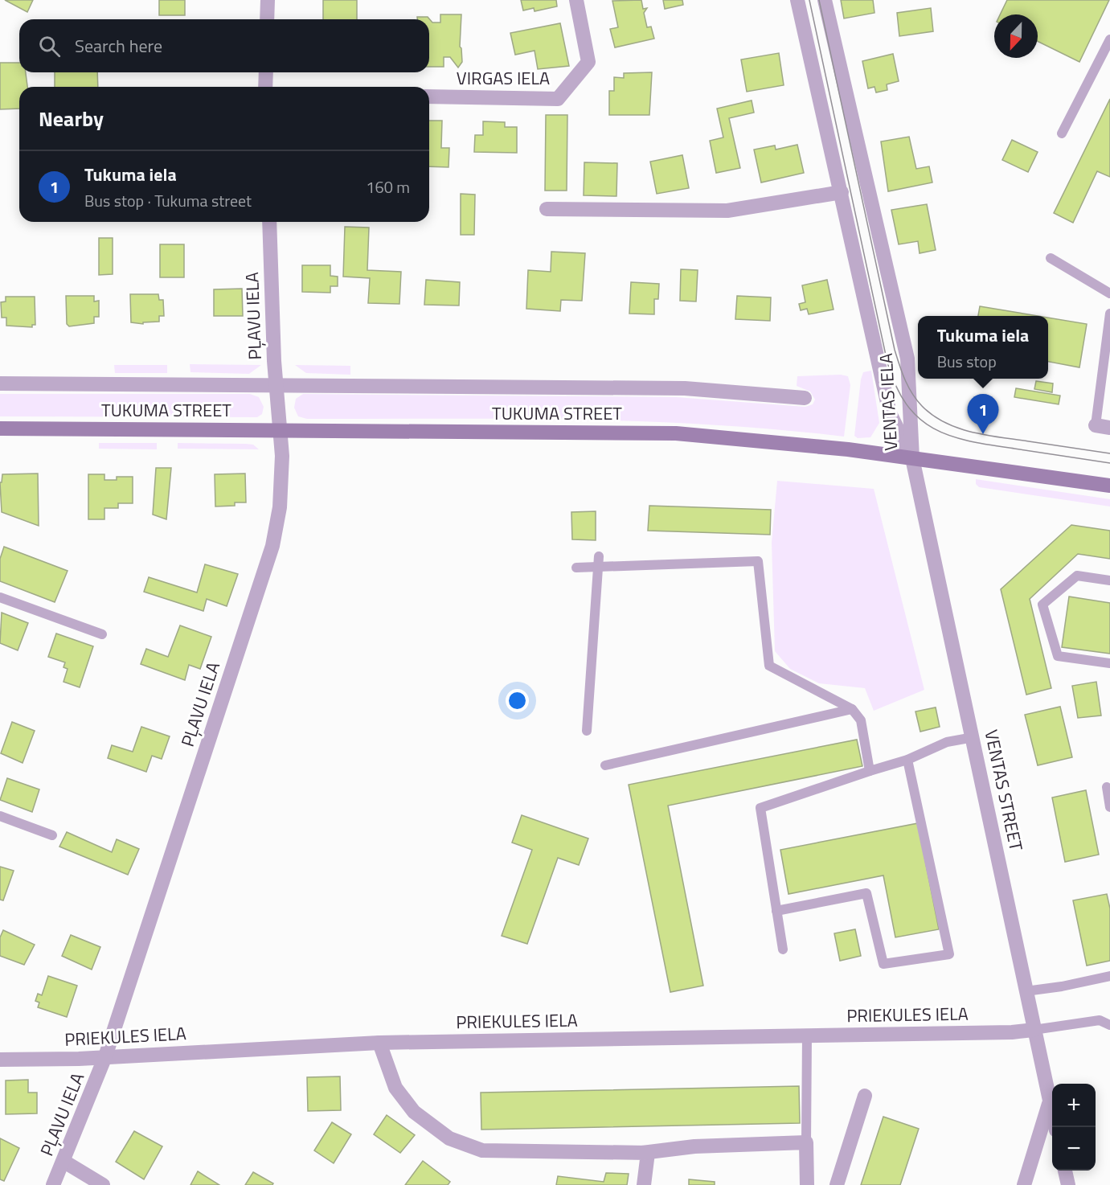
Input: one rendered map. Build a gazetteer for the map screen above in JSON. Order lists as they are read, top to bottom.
{
  "streets": {
    "street": [
      "VIRGAS IELA",
      "PĻAVU IELA",
      "VENTAS IELA",
      "TUKUMA STREET",
      "VENTAS STREET",
      "PRIEKULES IELA"
    ]
  },
  "crossings": [
    ["PĻAVU IELA", "TUKUMA STREET"],
    ["PĻAVU IELA", "PRIEKULES IELA"],
    ["VENTAS IELA", "TUKUMA STREET"],
    ["VENTAS IELA", "VENTAS STREET"],
    ["TUKUMA STREET", "VENTAS STREET"],
    ["VENTAS STREET", "PRIEKULES IELA"]
  ],
  "north": "bottom",
  "page": {
    "search": "Search here",
    "heading": "Nearby",
    "list": [
      {
        "mark": "1",
        "name": "Tukuma iela",
        "note": "Bus stop · Tukuma street",
        "value": "160 m"
      }
    ],
    "popup": ["Tukuma iela", "Bus stop"],
    "pins": "1",
    "map_buttons": ["+", "−"]
  }
}
